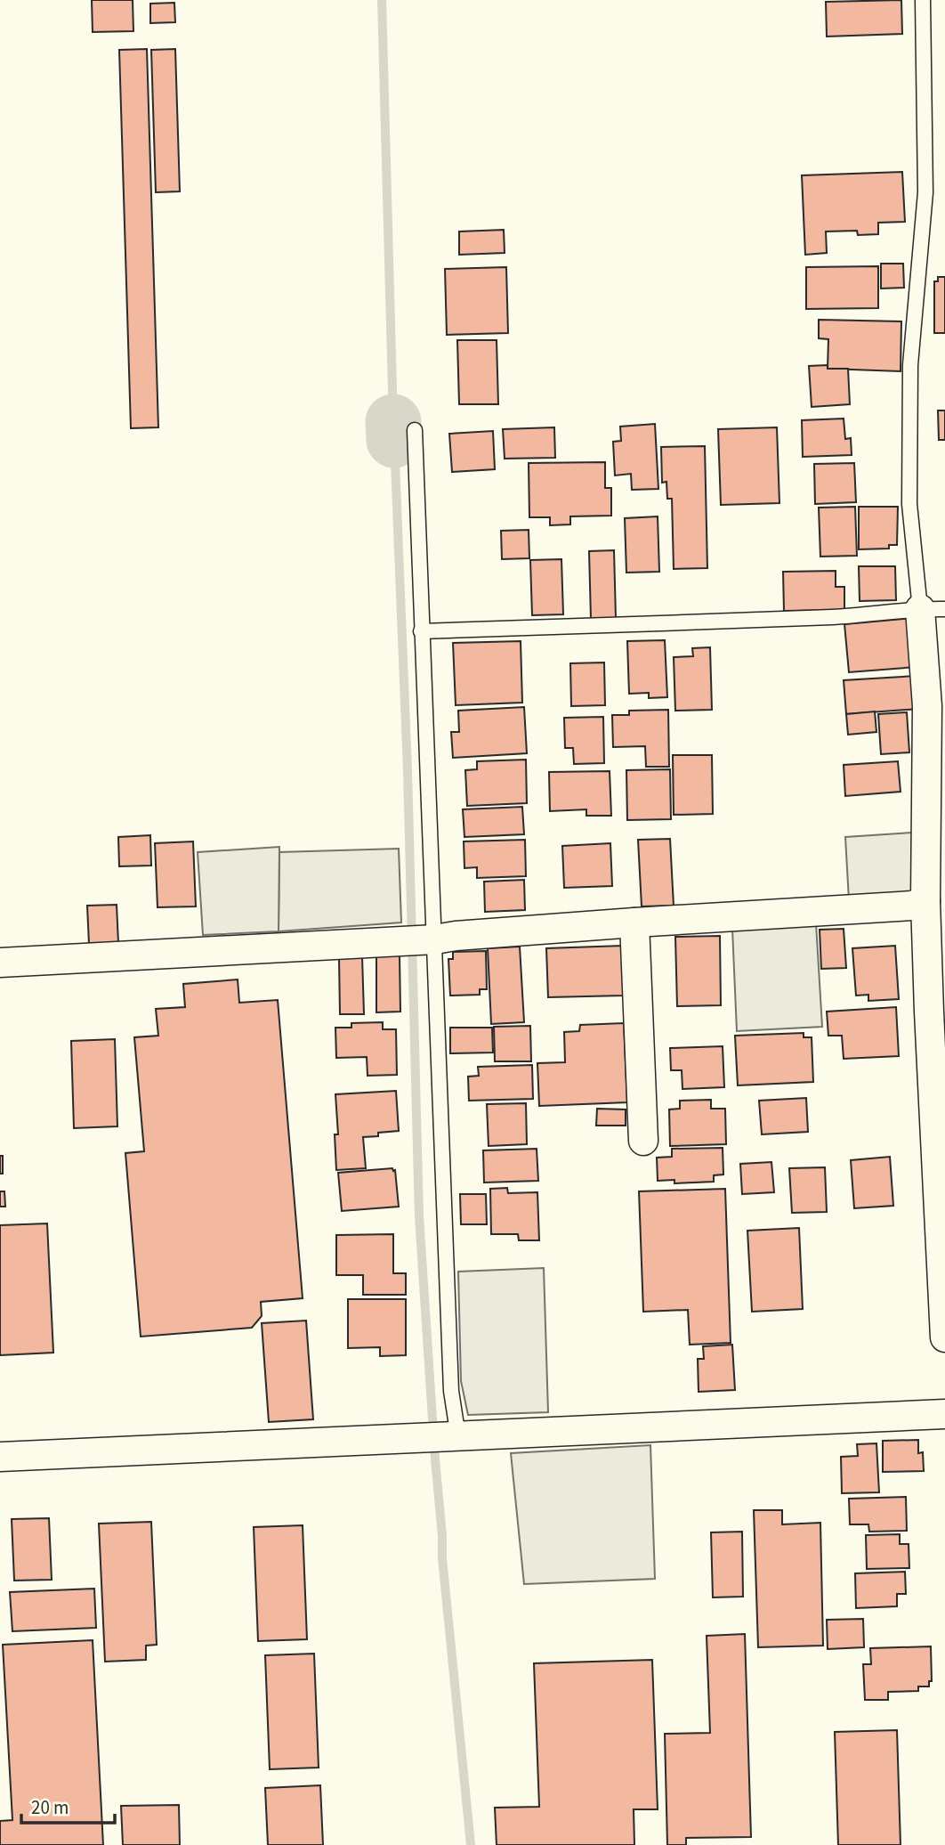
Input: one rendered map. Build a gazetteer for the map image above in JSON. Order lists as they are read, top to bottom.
{
  "scale_bar": "20 m"
}
